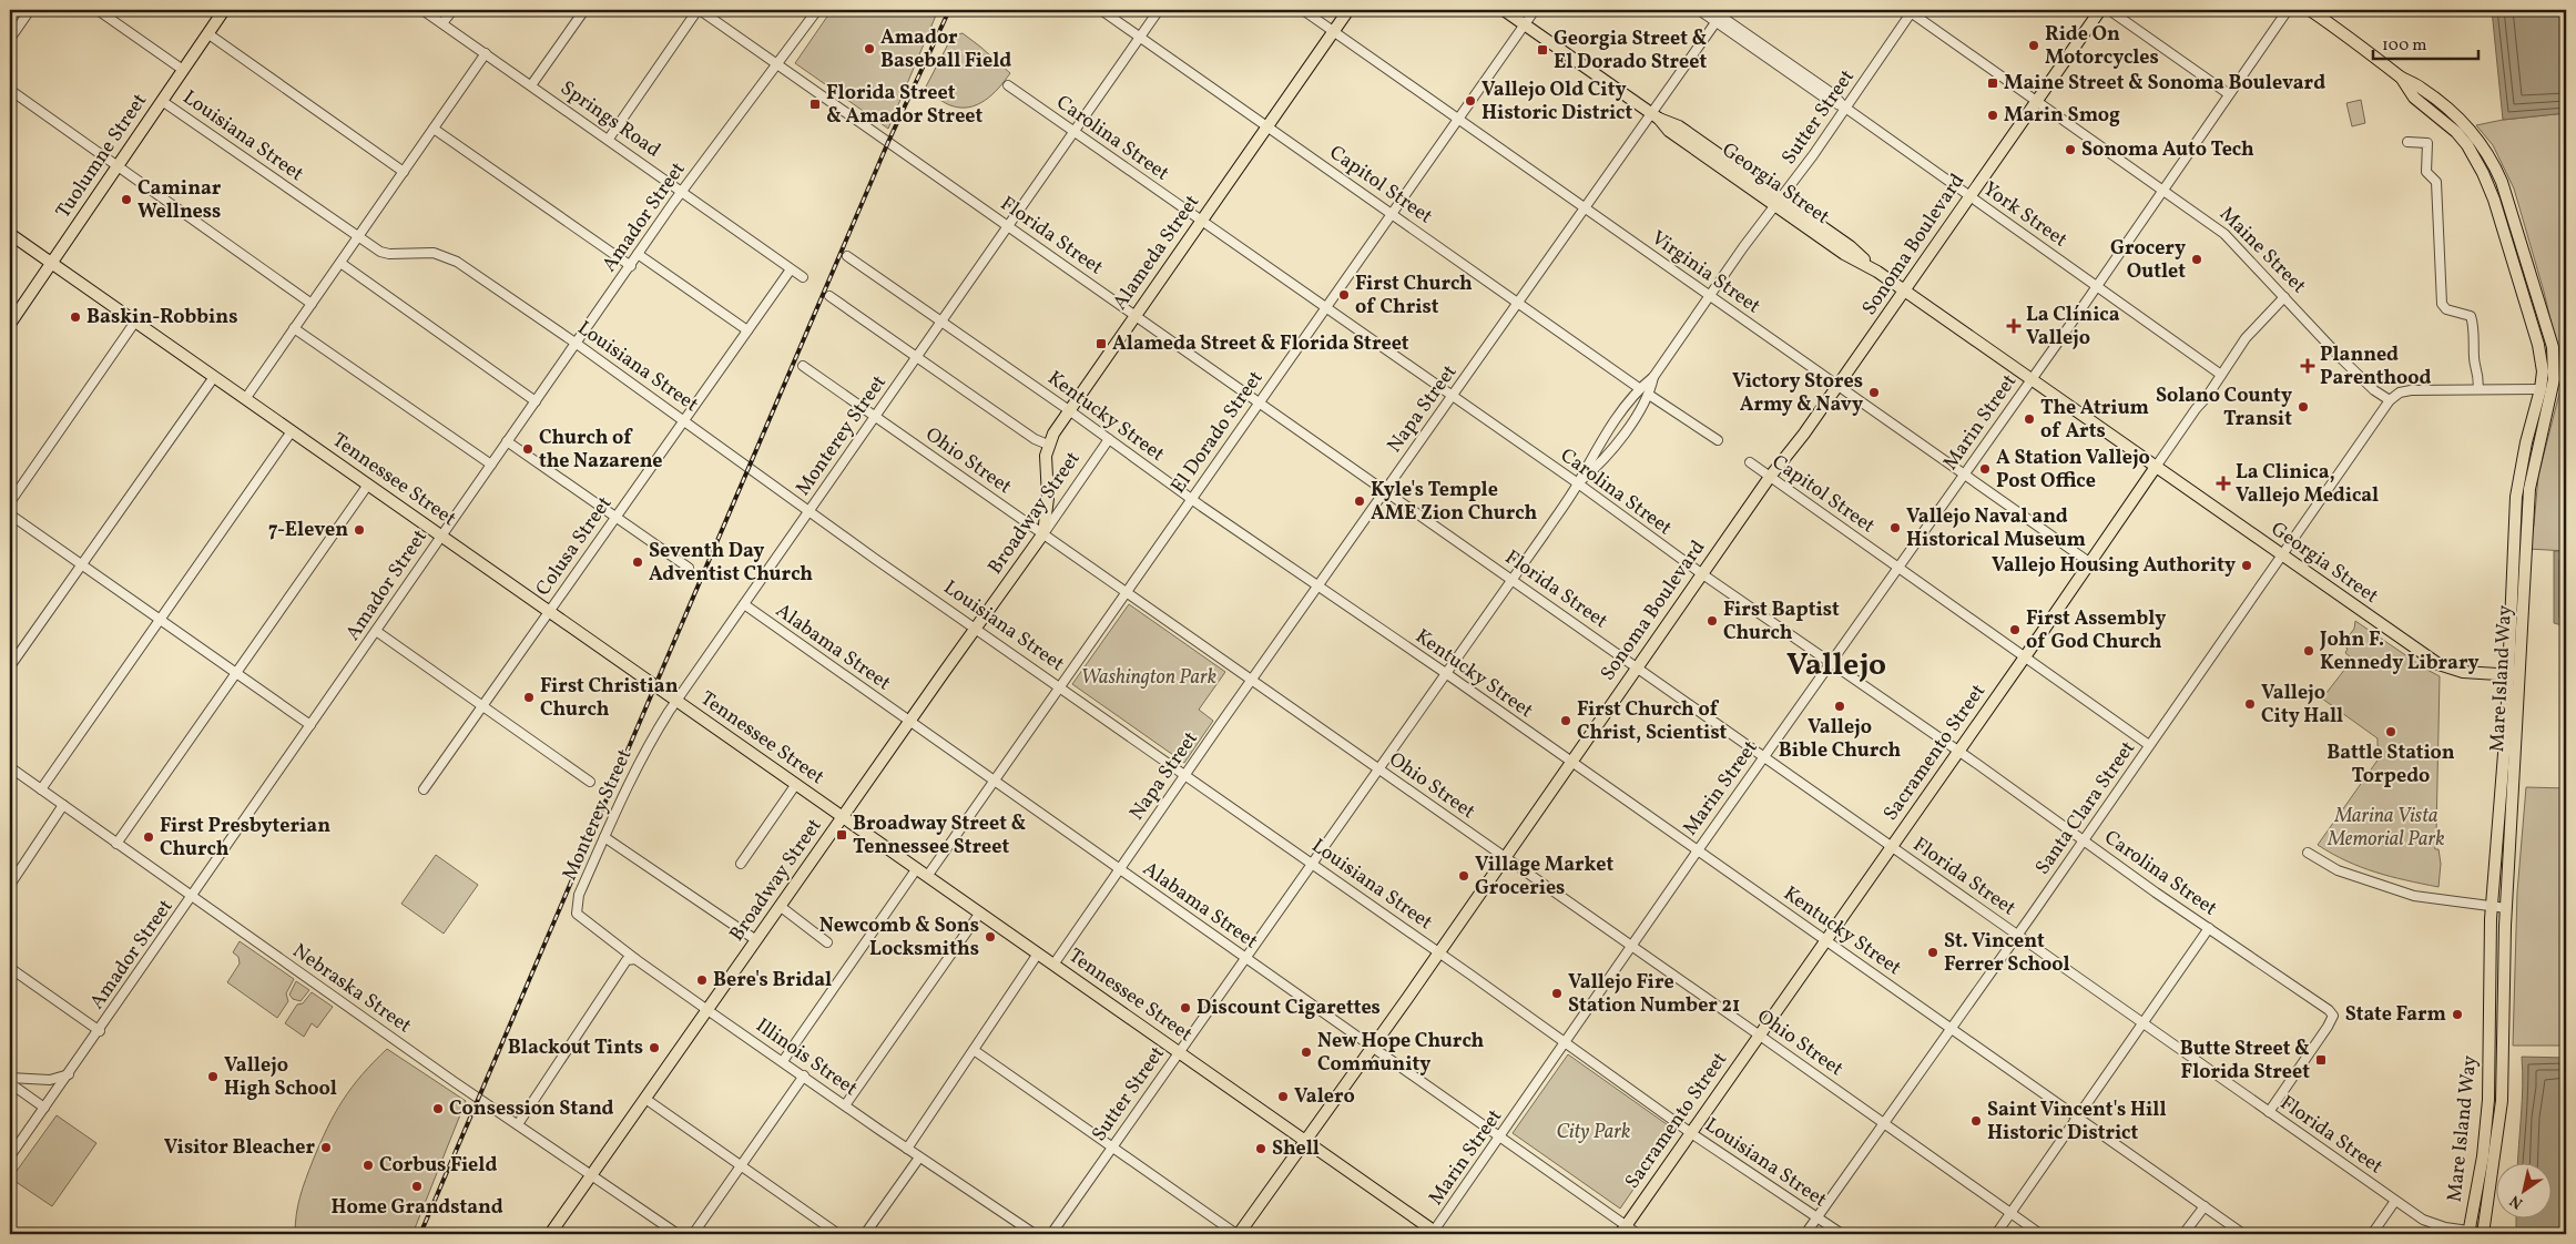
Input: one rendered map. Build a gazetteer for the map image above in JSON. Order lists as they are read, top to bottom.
{
  "streets": {
    "main road": [
      "Tuolumne Street",
      "Georgia Street",
      "Sonoma Boulevard",
      "Alameda Street",
      "Tennessee Street",
      "Broadway Street",
      "Mare Island Way",
      "Sacramento Street"
    ],
    "street": [
      "Sutter Street",
      "Springs Road",
      "Louisiana Street",
      "Carolina Street",
      "Capitol Street",
      "York Street",
      "Amador Street",
      "Florida Street",
      "Maine Street",
      "Virginia Street",
      "Napa Street",
      "Kentucky Street",
      "Marin Street",
      "El Dorado Street",
      "Monterey Street",
      "Ohio Street",
      "Colusa Street",
      "Alabama Street",
      "Santa Clara Street",
      "Nebraska Street",
      "Illinois Street"
    ]
  },
  "crossings": [
    ["Sutter Street", "Louisiana Street"],
    ["Sutter Street", "Carolina Street"],
    ["Sutter Street", "Georgia Street"],
    ["Sutter Street", "Capitol Street"],
    ["Sutter Street", "York Street"],
    ["Sutter Street", "Florida Street"],
    ["Sutter Street", "Maine Street"],
    ["Sutter Street", "Virginia Street"],
    ["Sutter Street", "Kentucky Street"],
    ["Sutter Street", "Ohio Street"],
    ["Sutter Street", "Tennessee Street"],
    ["Sutter Street", "Alabama Street"],
    ["Springs Road", "Amador Street"],
    ["Springs Road", "Colusa Street"],
    ["Louisiana Street", "Tuolumne Street"],
    ["Louisiana Street", "Amador Street"],
    ["Louisiana Street", "Sonoma Boulevard"],
    ["Louisiana Street", "Napa Street"],
    ["Louisiana Street", "Marin Street"],
    ["Louisiana Street", "El Dorado Street"],
    ["Louisiana Street", "Monterey Street"],
    ["Louisiana Street", "Broadway Street"],
    ["Louisiana Street", "Colusa Street"],
    ["Louisiana Street", "Sacramento Street"],
    ["Louisiana Street", "Santa Clara Street"],
    ["Carolina Street", "Florida Street"],
    ["Carolina Street", "Sonoma Boulevard"],
    ["Carolina Street", "Alameda Street"],
    ["Carolina Street", "Napa Street"],
    ["Carolina Street", "Marin Street"],
    ["Carolina Street", "El Dorado Street"],
    ["Carolina Street", "Monterey Street"],
    ["Carolina Street", "Sacramento Street"],
    ["Carolina Street", "Santa Clara Street"],
    ["Tuolumne Street", "Tennessee Street"],
    ["Georgia Street", "Sonoma Boulevard"],
    ["Georgia Street", "Napa Street"],
    ["Georgia Street", "Marin Street"],
    ["Georgia Street", "El Dorado Street"],
    ["Georgia Street", "Mare Island Way"],
    ["Georgia Street", "Sacramento Street"],
    ["Georgia Street", "Santa Clara Street"],
    ["Capitol Street", "Sonoma Boulevard"],
    ["Capitol Street", "Alameda Street"],
    ["Capitol Street", "Napa Street"],
    ["Capitol Street", "Marin Street"],
    ["Capitol Street", "El Dorado Street"],
    ["Capitol Street", "Monterey Street"],
    ["Capitol Street", "Sacramento Street"],
    ["Capitol Street", "Santa Clara Street"],
    ["York Street", "Sonoma Boulevard"],
    ["York Street", "Napa Street"],
    ["York Street", "Marin Street"],
    ["York Street", "Sacramento Street"],
    ["Amador Street", "Florida Street"],
    ["Amador Street", "Tennessee Street"],
    ["Amador Street", "Nebraska Street"],
    ["Florida Street", "Sonoma Boulevard"],
    ["Florida Street", "Alameda Street"],
    ["Florida Street", "Napa Street"],
    ["Florida Street", "Marin Street"],
    ["Florida Street", "El Dorado Street"],
    ["Florida Street", "Monterey Street"],
    ["Florida Street", "Mare Island Way"],
    ["Florida Street", "Sacramento Street"],
    ["Florida Street", "Santa Clara Street"],
    ["Sonoma Boulevard", "Maine Street"],
    ["Sonoma Boulevard", "Virginia Street"],
    ["Sonoma Boulevard", "Kentucky Street"],
    ["Sonoma Boulevard", "Ohio Street"],
    ["Sonoma Boulevard", "Tennessee Street"],
    ["Sonoma Boulevard", "Alabama Street"],
    ["Maine Street", "Marin Street"],
    ["Maine Street", "Sacramento Street"],
    ["Maine Street", "Santa Clara Street"],
    ["Alameda Street", "Virginia Street"],
    ["Alameda Street", "Kentucky Street"],
    ["Alameda Street", "Ohio Street"],
    ["Alameda Street", "Broadway Street"],
    ["Virginia Street", "Napa Street"],
    ["Virginia Street", "Marin Street"],
    ["Virginia Street", "El Dorado Street"],
    ["Virginia Street", "Sacramento Street"],
    ["Napa Street", "Kentucky Street"],
    ["Napa Street", "Ohio Street"],
    ["Napa Street", "Tennessee Street"],
    ["Napa Street", "Alabama Street"],
    ["Kentucky Street", "Marin Street"],
    ["Kentucky Street", "El Dorado Street"],
    ["Kentucky Street", "Monterey Street"],
    ["Kentucky Street", "Broadway Street"],
    ["Kentucky Street", "Sacramento Street"],
    ["Kentucky Street", "Santa Clara Street"],
    ["Marin Street", "Ohio Street"],
    ["Marin Street", "Tennessee Street"],
    ["Marin Street", "Alabama Street"],
    ["El Dorado Street", "Ohio Street"],
    ["El Dorado Street", "Tennessee Street"],
    ["El Dorado Street", "Alabama Street"],
    ["Monterey Street", "Ohio Street"],
    ["Monterey Street", "Tennessee Street"],
    ["Monterey Street", "Alabama Street"],
    ["Monterey Street", "Illinois Street"],
    ["Ohio Street", "Broadway Street"],
    ["Ohio Street", "Sacramento Street"],
    ["Ohio Street", "Santa Clara Street"],
    ["Tennessee Street", "Broadway Street"],
    ["Tennessee Street", "Colusa Street"],
    ["Broadway Street", "Alabama Street"],
    ["Broadway Street", "Nebraska Street"],
    ["Broadway Street", "Illinois Street"],
    ["Alabama Street", "Sacramento Street"]
  ],
  "districts": ["Vallejo"],
  "parks": ["Washington Park", "Marina Vista Memorial Park", "City Park"],
  "places": {
    "other": [
      "Ride On Motorcycles",
      "Amador Baseball Field",
      "Vallejo Old City Historic District",
      "Marin Smog",
      "Sonoma Auto Tech",
      "Caminar Wellness",
      "Grocery Outlet",
      "First Church of Christ",
      "Baskin-Robbins",
      "Victory Stores Army & Navy",
      "Solano County Transit",
      "The Atrium of Arts",
      "Church of the Nazarene",
      "A Station Vallejo Post Office",
      "Kyle's Temple AME Zion Church",
      "Vallejo Naval and Historical Museum",
      "7-Eleven",
      "Seventh Day Adventist Church",
      "Vallejo Housing Authority",
      "First Baptist Church",
      "First Assembly of God Church",
      "John F. Kennedy Library",
      "First Christian Church",
      "Vallejo City Hall",
      "Vallejo Bible Church",
      "First Church of Christ, Scientist",
      "Battle Station Torpedo",
      "First Presbyterian Church",
      "Village Market Groceries",
      "Newcomb & Sons Locksmiths",
      "St. Vincent Ferrer School",
      "Bere's Bridal",
      "Vallejo Fire Station Number 21",
      "Discount Cigarettes",
      "State Farm",
      "Blackout Tints",
      "New Hope Church Community",
      "Vallejo High School",
      "Valero",
      "Consession Stand",
      "Saint Vincent's Hill Historic District",
      "Visitor Bleacher",
      "Shell",
      "Corbus Field",
      "Home Grandstand"
    ],
    "transit": [
      "Georgia Street & El Dorado Street",
      "Maine Street & Sonoma Boulevard",
      "Florida Street & Amador Street",
      "Alameda Street & Florida Street",
      "Broadway Street & Tennessee Street",
      "Butte Street & Florida Street"
    ],
    "health": ["La Clínica Vallejo", "Planned Parenthood", "La Clinica, Vallejo Medical"]
  },
  "scale_bar": "100 m",
  "north": "bottom left"
}
